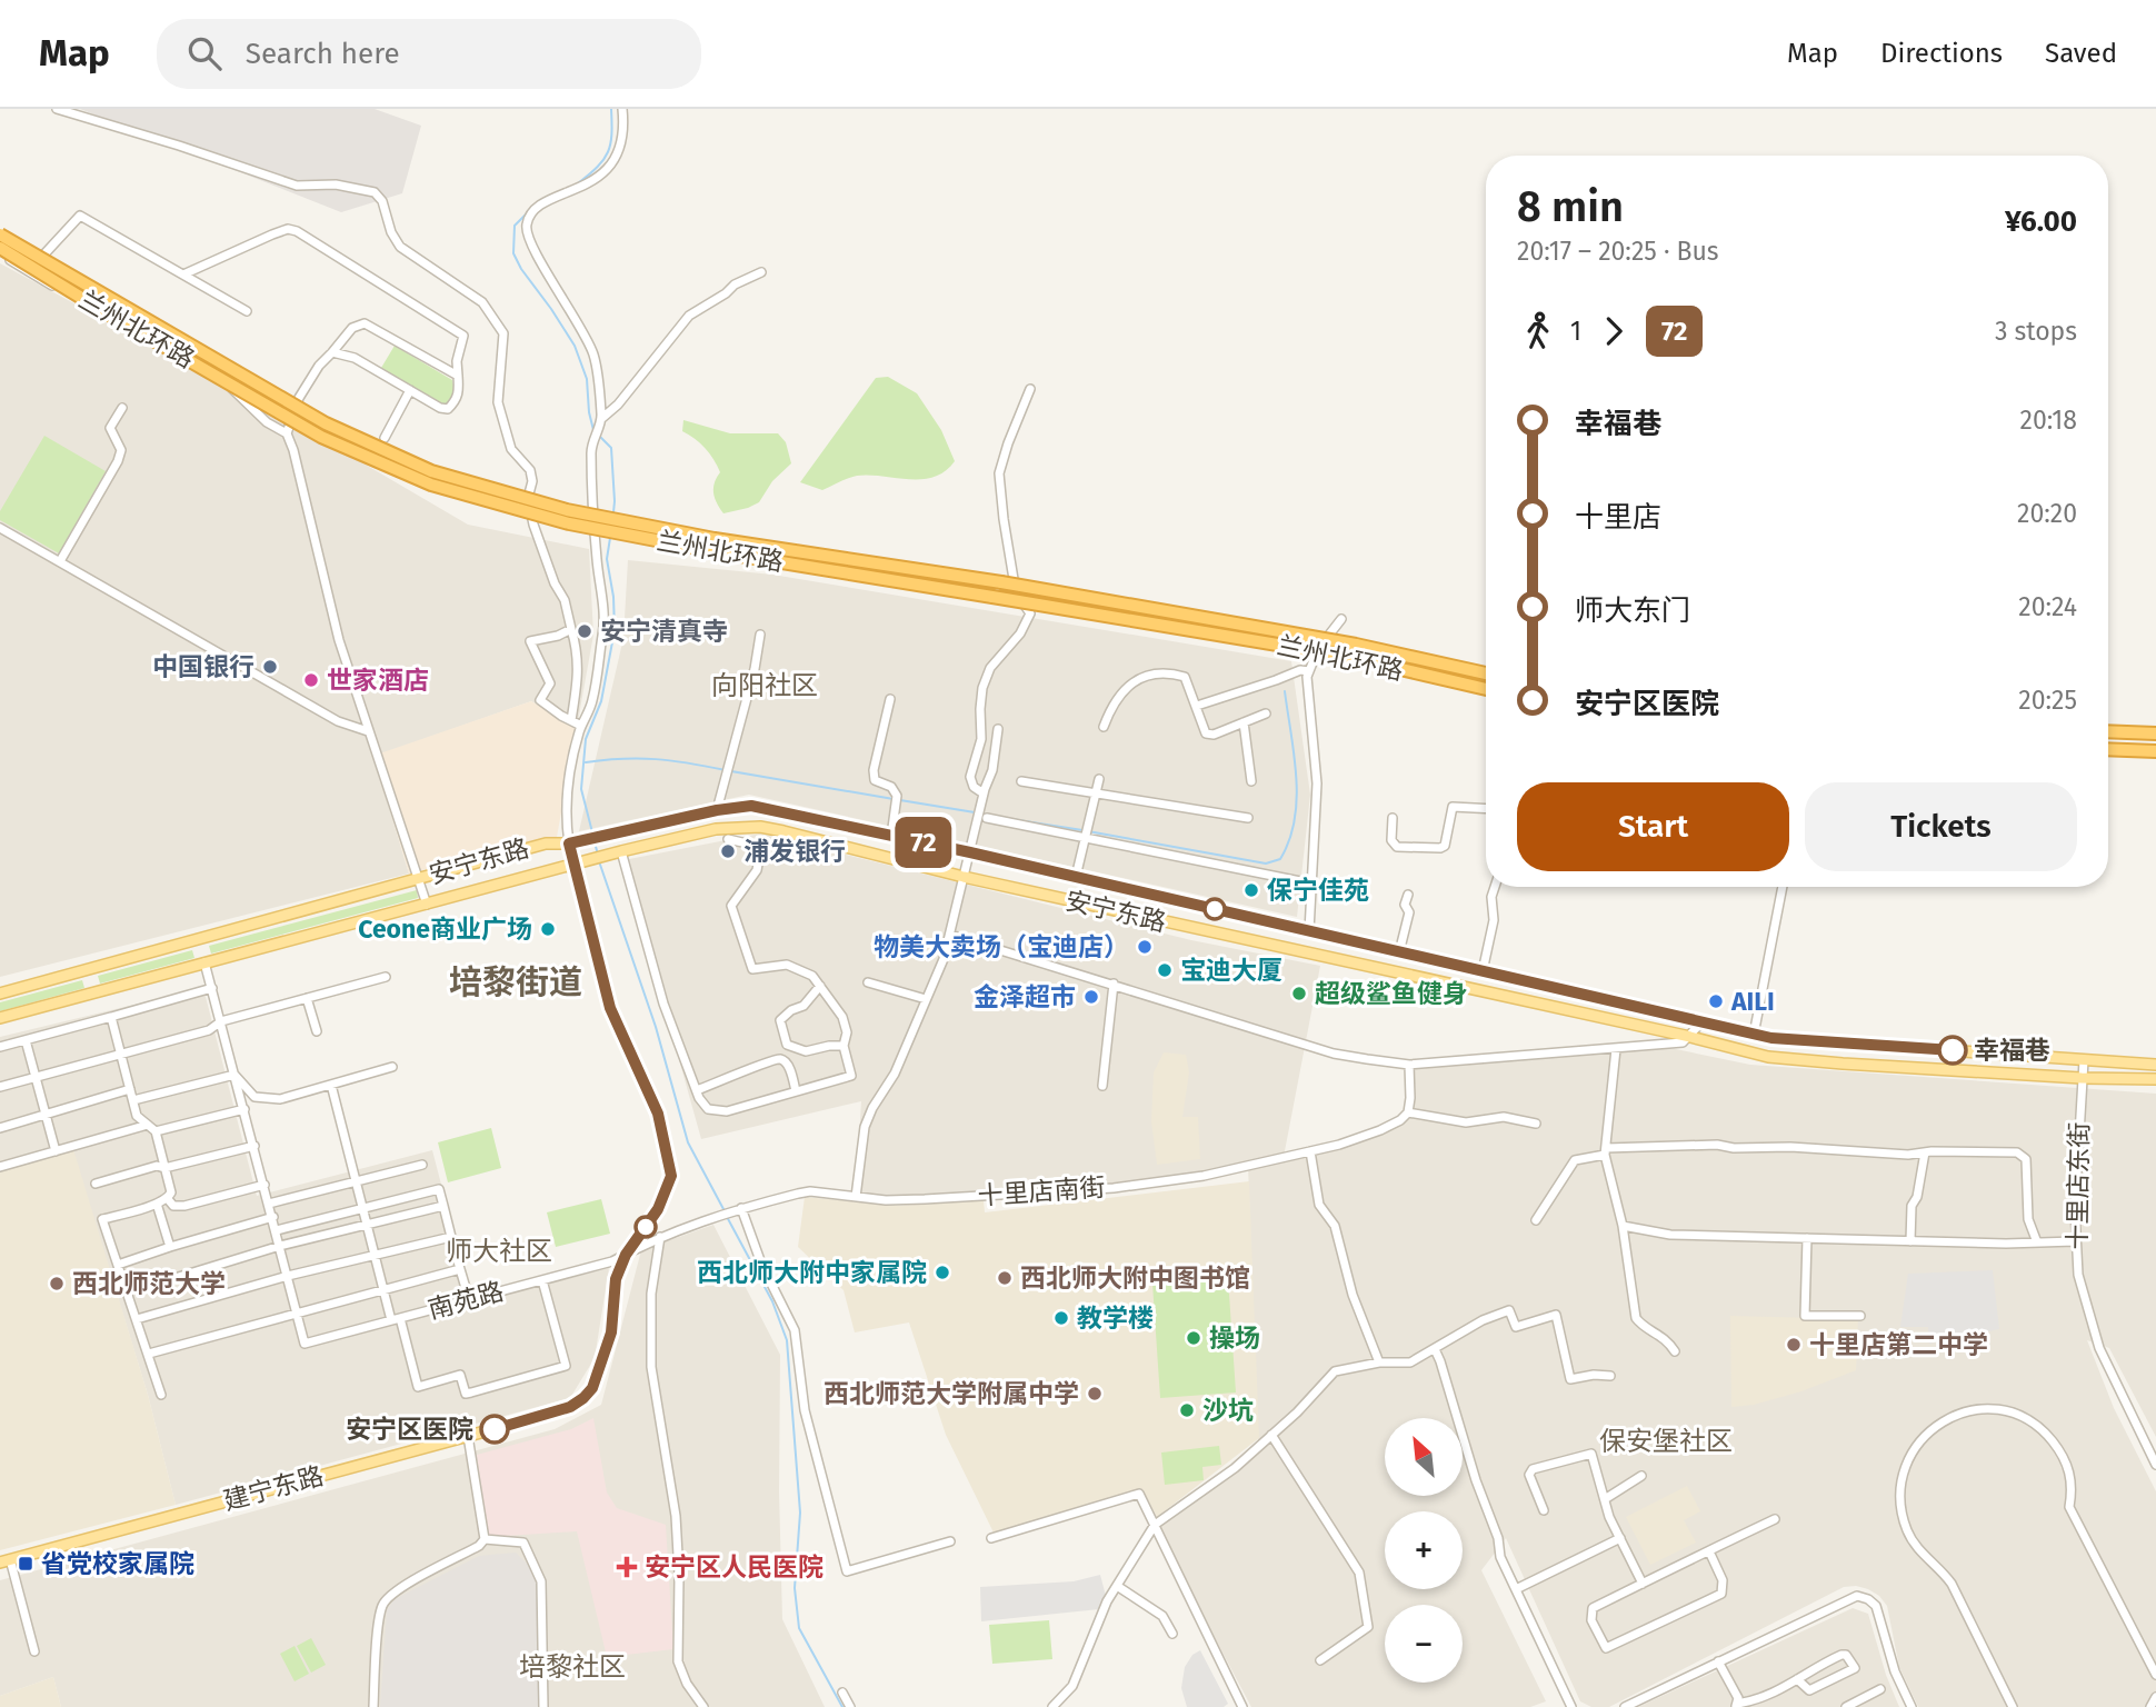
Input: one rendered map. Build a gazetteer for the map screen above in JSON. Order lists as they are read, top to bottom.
{
  "streets": {
    "highway": ["兰州北环路"],
    "main road": ["安宁东路", "建宁东路"],
    "street": ["十里店东街", "十里店南街", "南苑路"]
  },
  "crossings": [
    ["安宁东路", "十里店东街"],
    ["安宁东路", "建宁东路"],
    ["十里店南街", "南苑路"],
    ["十里店南街", "建宁东路"],
    ["南苑路", "建宁东路"]
  ],
  "districts": [
    "向阳社区",
    "培黎街道",
    "师大社区",
    "保安堡社区",
    "培黎社区"
  ],
  "places": {
    "other": [
      "安宁清真寺",
      "中国银行",
      "世家酒店",
      "浦发银行",
      "保宁佳苑",
      "Ceone商业广场",
      "物美大卖场（宝迪店）",
      "宝迪大厦",
      "超级鲨鱼健身",
      "金泽超市",
      "AILI",
      "幸福巷",
      "西北师大附中家属院",
      "西北师大附中图书馆",
      "西北师范大学",
      "教学楼",
      "操场",
      "十里店第二中学",
      "西北师范大学附属中学",
      "沙坑",
      "安宁区医院"
    ],
    "transit": ["省党校家属院"],
    "health": ["安宁区人民医院"]
  },
  "lines": ["bus line 72"],
  "north": "top left",
  "page": {
    "header": "Map",
    "search": "Search here",
    "nav": ["Map", "Directions", "Saved"],
    "on_map": "72",
    "heading": ["8 min", "20:17 – 20:25 · Bus", "¥6.00"],
    "legs": ["1", "72", "3 stops"],
    "list": [
      {
        "name": "幸福巷",
        "value": "20:18"
      },
      {
        "name": "十里店",
        "value": "20:20"
      },
      {
        "name": "师大东门",
        "value": "20:24"
      },
      {
        "name": "安宁区医院",
        "value": "20:25"
      }
    ],
    "buttons": ["Start", "Tickets"],
    "map_buttons": ["+", "−"]
  }
}
